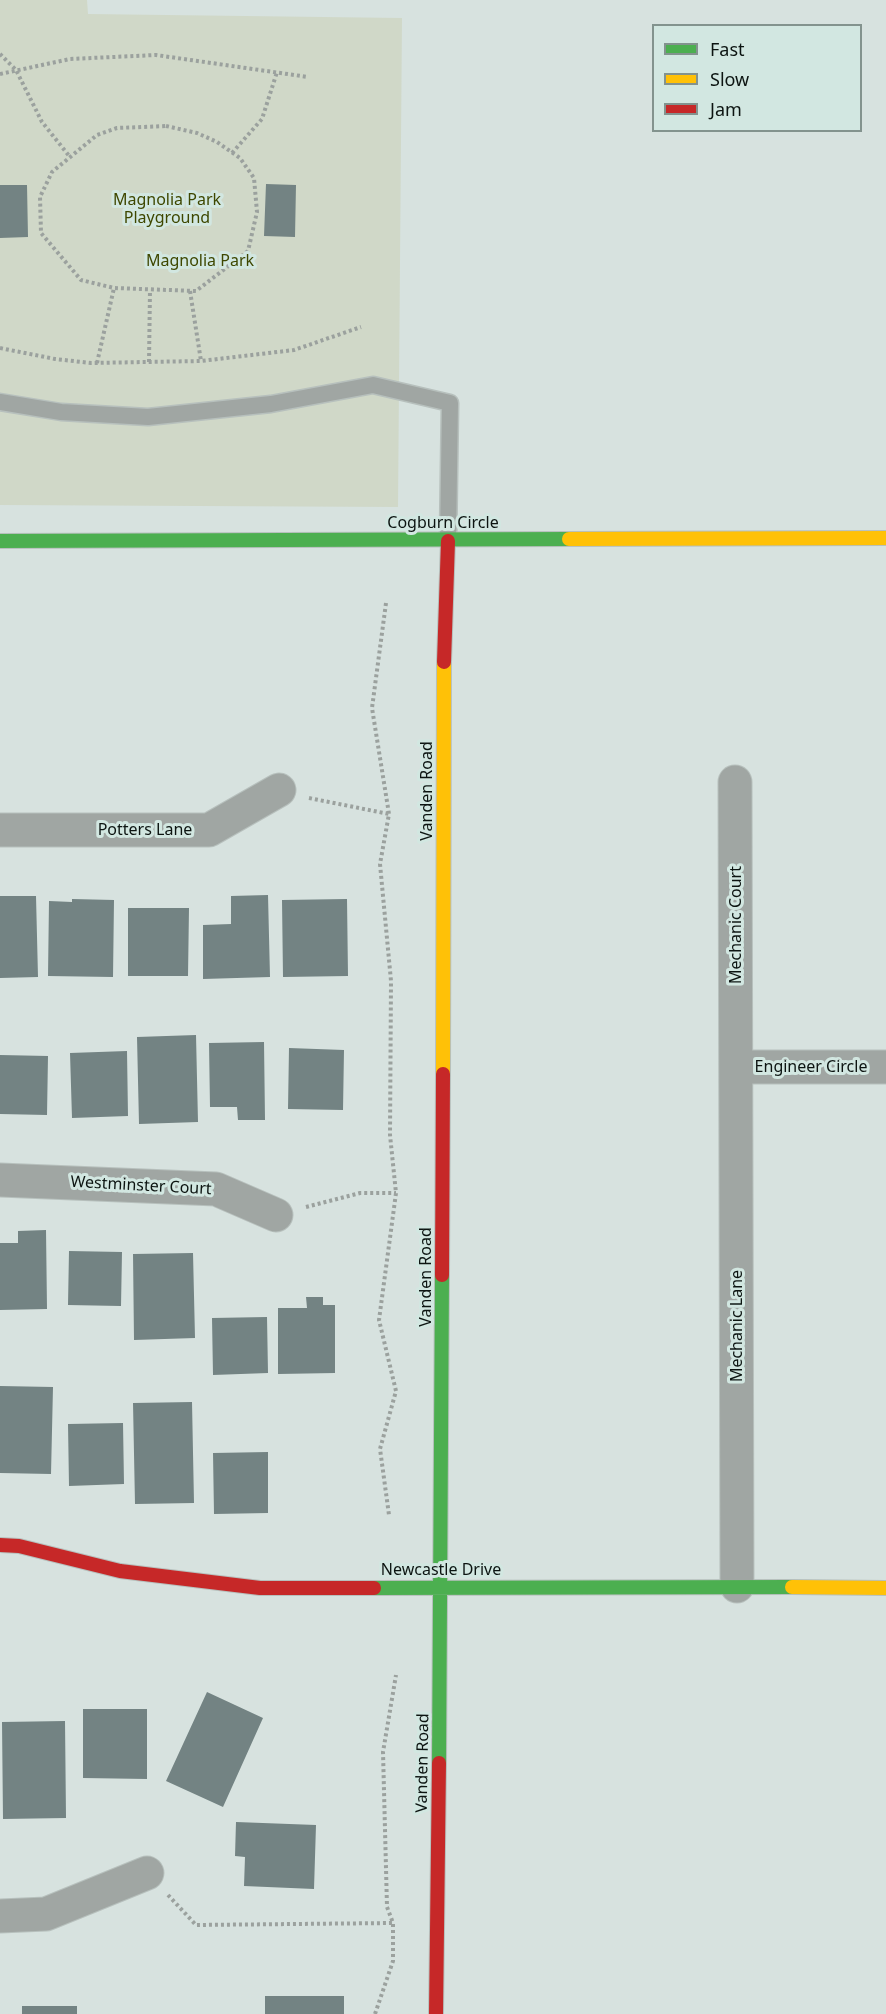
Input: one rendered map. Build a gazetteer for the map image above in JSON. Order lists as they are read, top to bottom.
{
  "streets": {
    "street": [
      "Cogburn Circle",
      "Vanden Road",
      "Potters Lane",
      "Mechanic Court",
      "Engineer Circle",
      "Westminster Court",
      "Mechanic Lane",
      "Newcastle Drive"
    ]
  },
  "crossings": [
    ["Cogburn Circle", "Vanden Road"],
    ["Vanden Road", "Newcastle Drive"],
    ["Mechanic Court", "Engineer Circle"],
    ["Mechanic Court", "Mechanic Lane"],
    ["Engineer Circle", "Mechanic Lane"],
    ["Mechanic Lane", "Newcastle Drive"]
  ],
  "parks": ["Magnolia Park Playground", "Magnolia Park"],
  "legend": ["Fast", "Slow", "Jam"]
}
